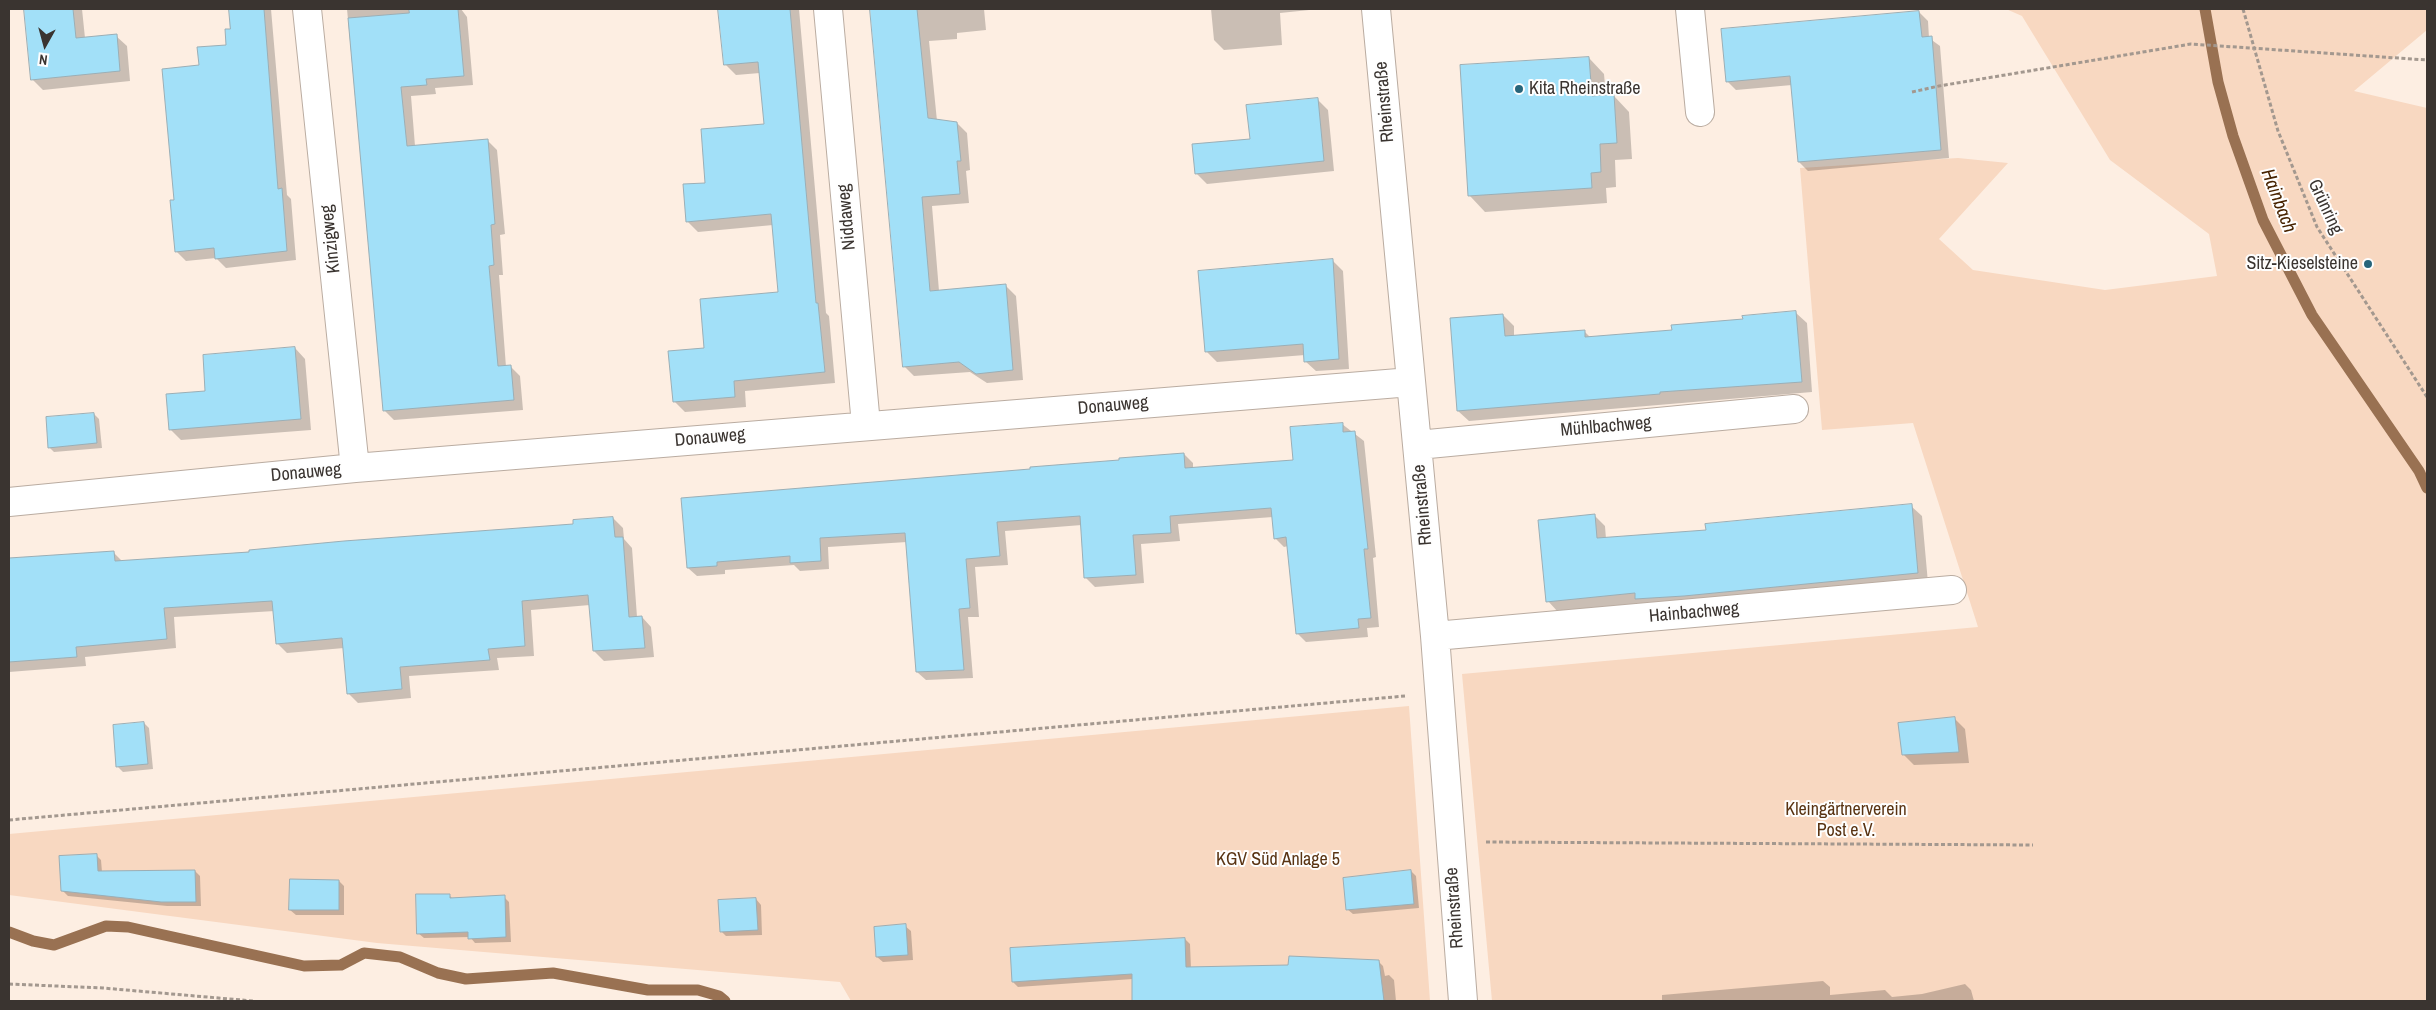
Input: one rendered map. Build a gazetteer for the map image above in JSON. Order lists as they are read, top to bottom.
{
  "streets": {
    "street": [
      "Rheinstraße",
      "Niddaweg",
      "Kinzigweg",
      "Donauweg",
      "Mühlbachweg",
      "Hainbachweg"
    ],
    "path": ["Grünring"]
  },
  "crossings": [
    ["Rheinstraße", "Donauweg"],
    ["Rheinstraße", "Mühlbachweg"],
    ["Rheinstraße", "Hainbachweg"],
    ["Niddaweg", "Donauweg"],
    ["Kinzigweg", "Donauweg"]
  ],
  "water": ["Hainbach"],
  "parks": ["Kleingärtnerverein Post e.V.", "KGV Süd Anlage 5"],
  "places": ["Kita Rheinstraße", "Sitz-Kieselsteine"],
  "north": "bottom"
}
